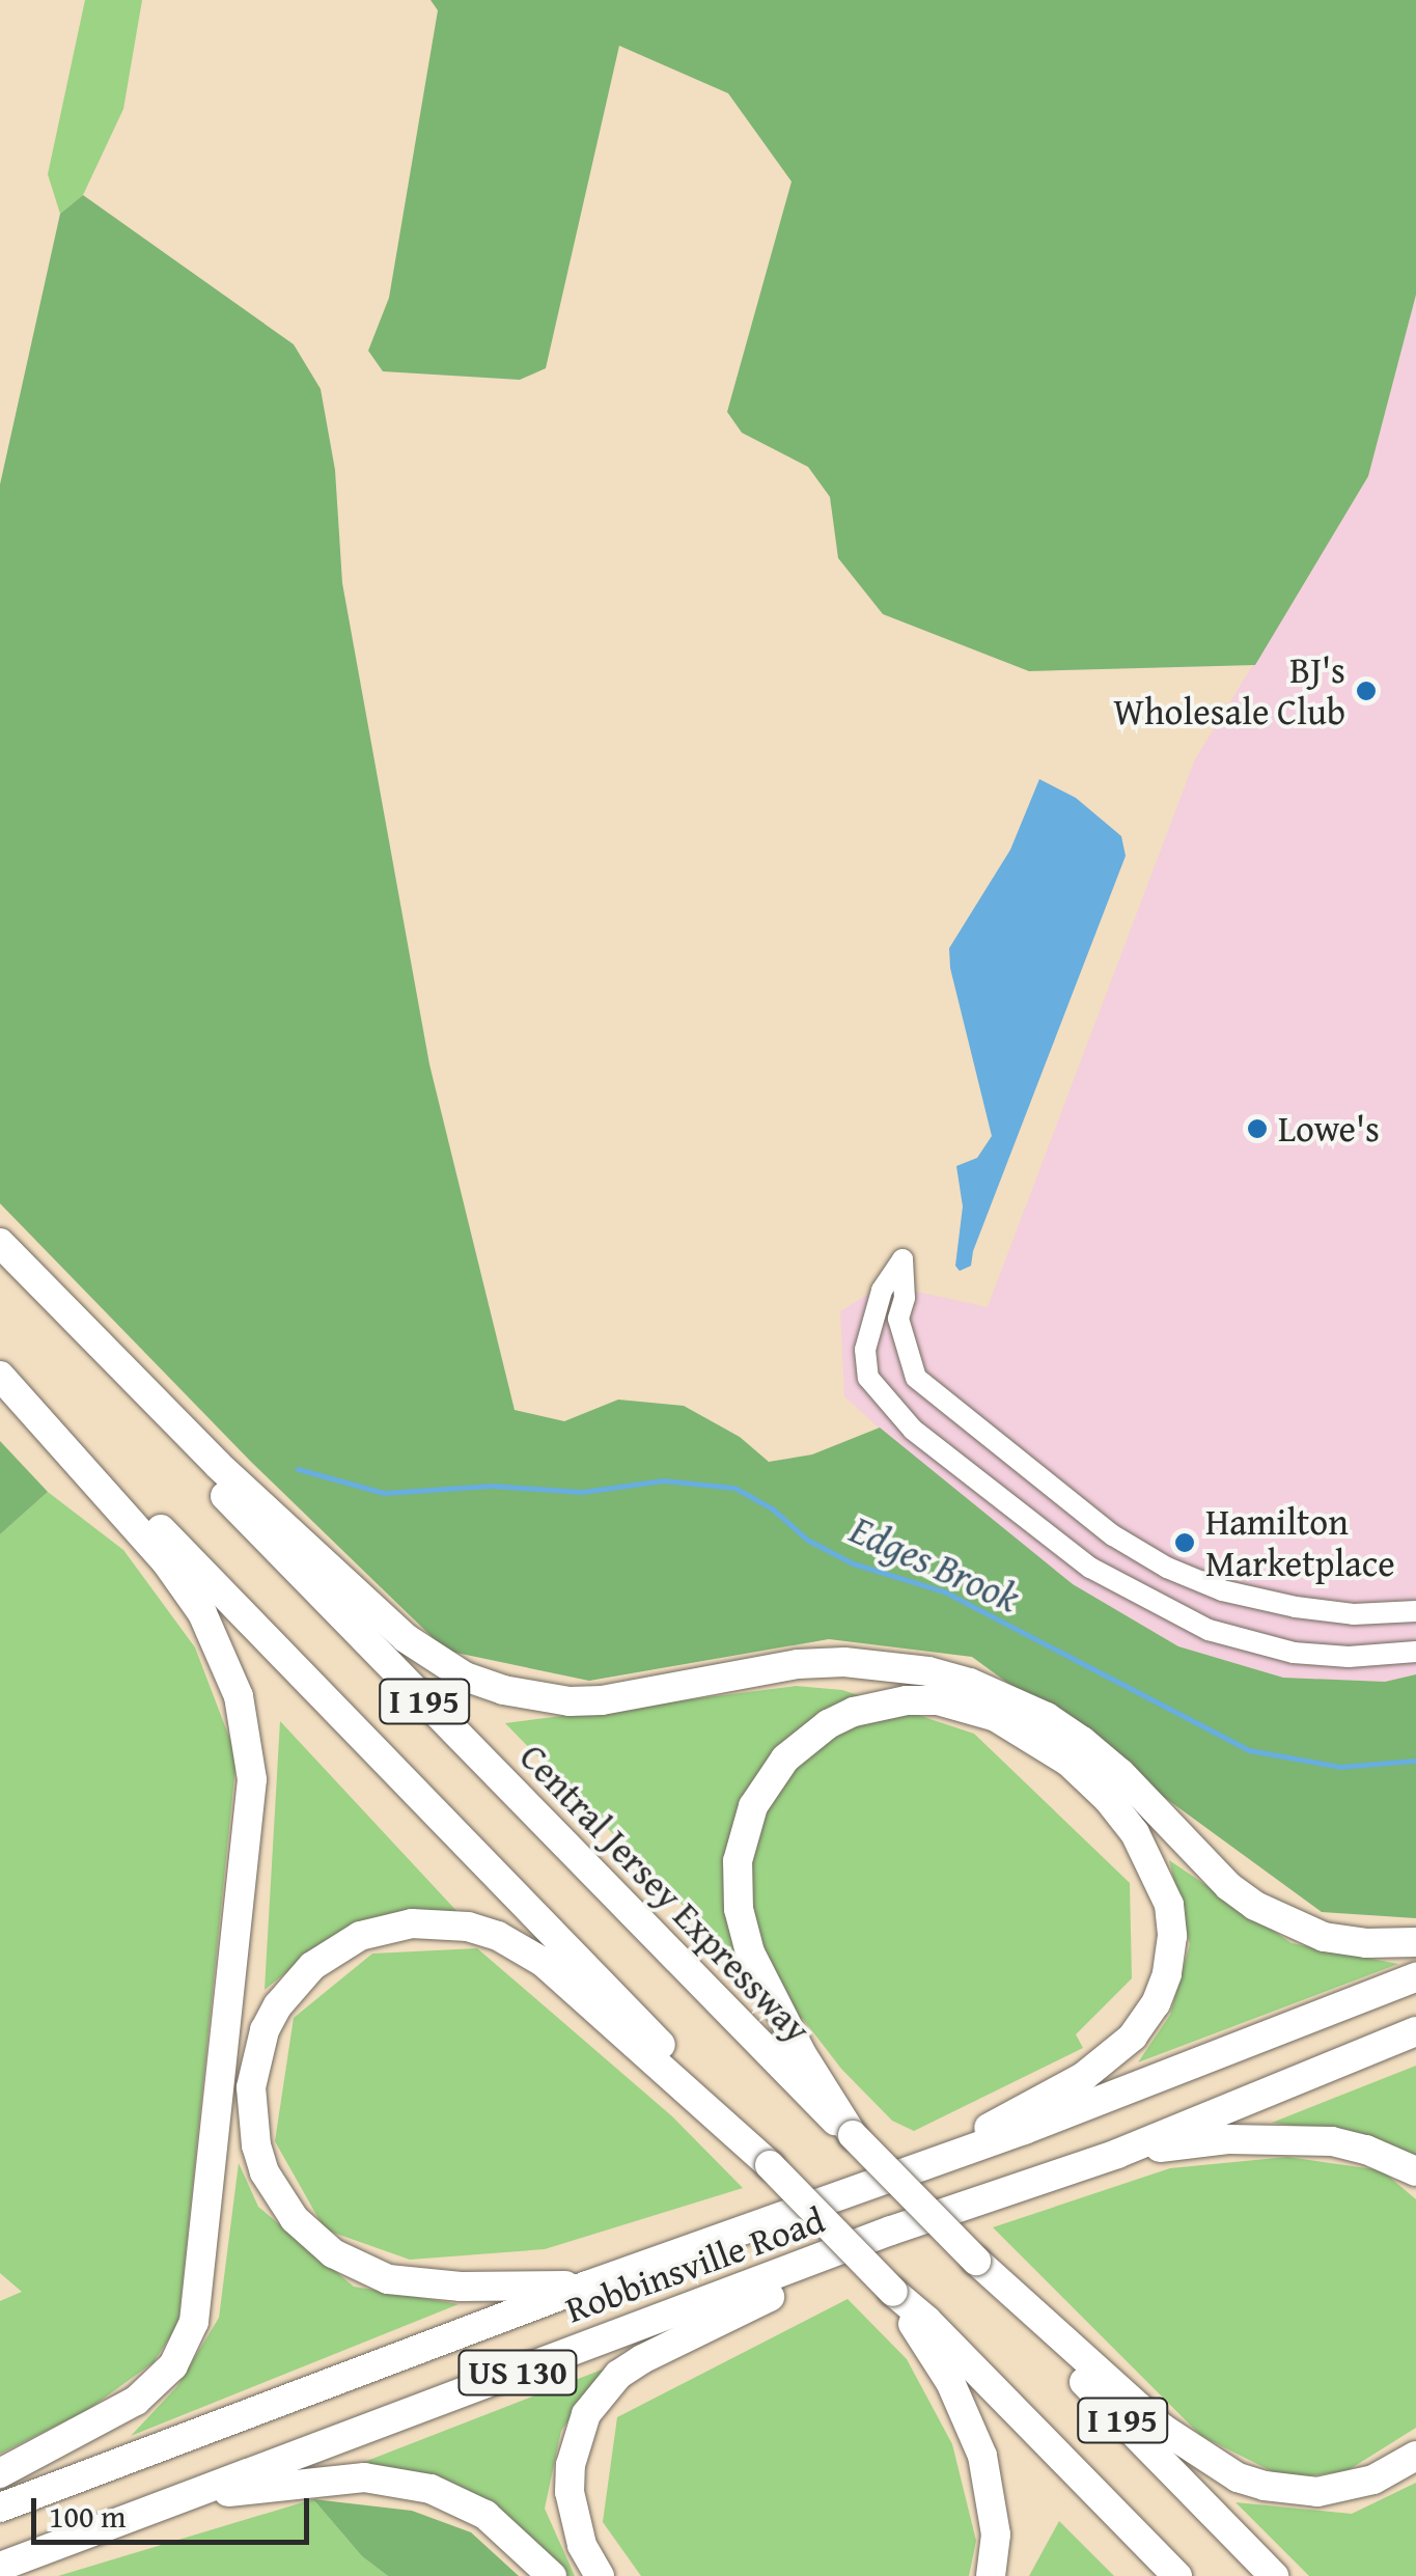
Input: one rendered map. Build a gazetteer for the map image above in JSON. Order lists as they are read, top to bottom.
{
  "streets": {
    "highway": [
      "I 195",
      "Central Jersey Expressway",
      "Robbinsville Road",
      "US 130"
    ]
  },
  "water": ["Edges Brook"],
  "places": ["BJ's Wholesale Club", "Lowe's", "Hamilton Marketplace"],
  "scale_bar": "100 m"
}
